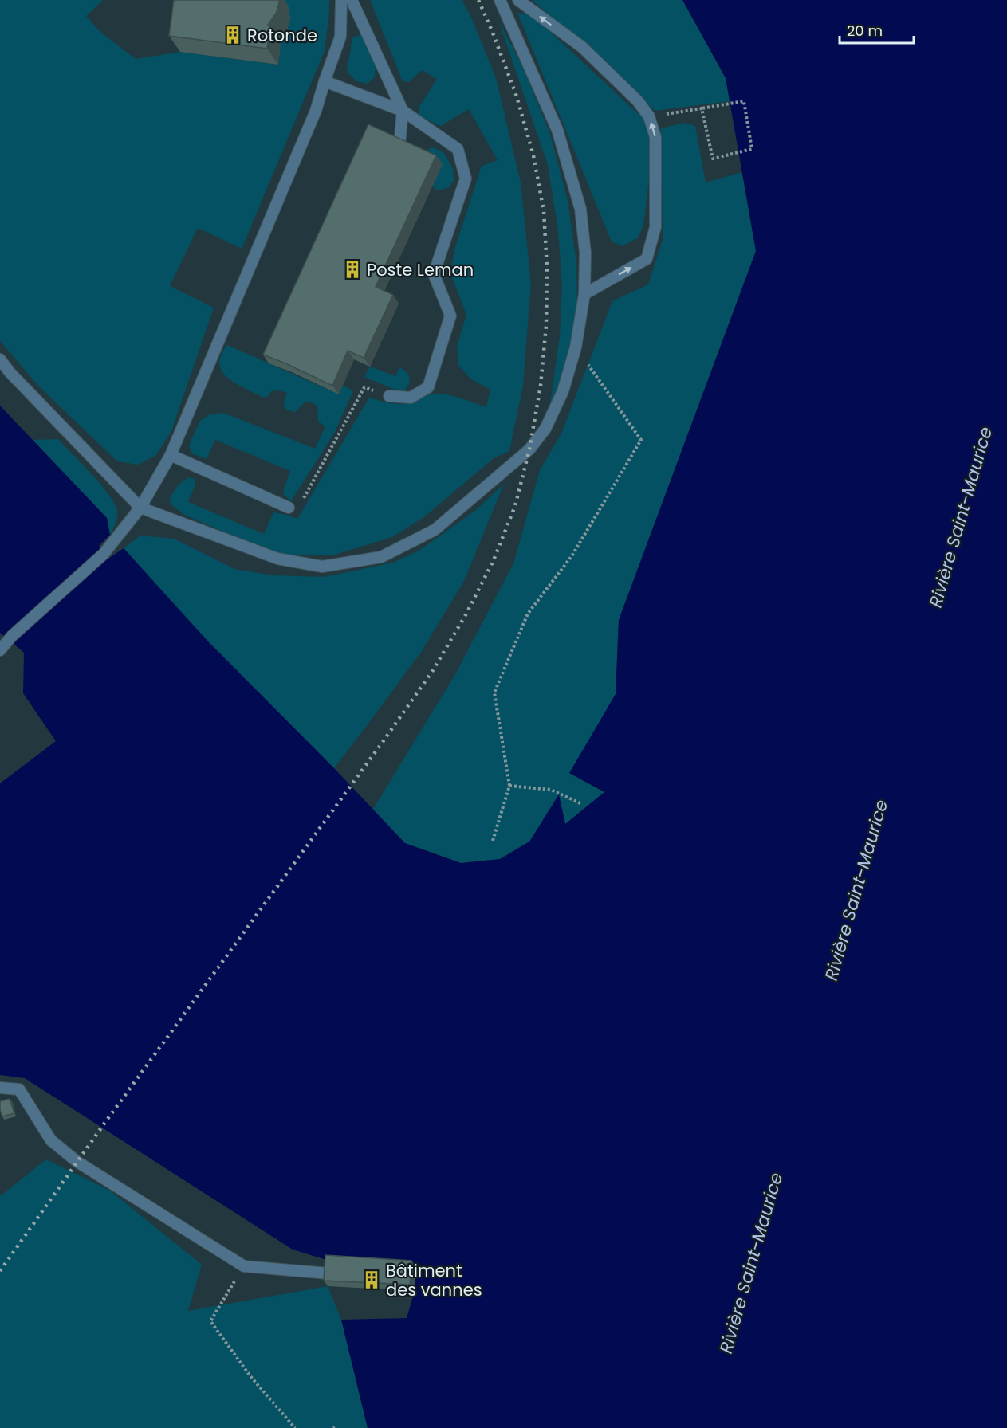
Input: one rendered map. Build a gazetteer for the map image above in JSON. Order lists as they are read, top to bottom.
{
  "water": ["Rivière Saint-Maurice"],
  "places": {
    "building": ["Rotonde", "Poste Leman", "Bâtiment des vannes"]
  },
  "scale_bar": "20 m"
}
